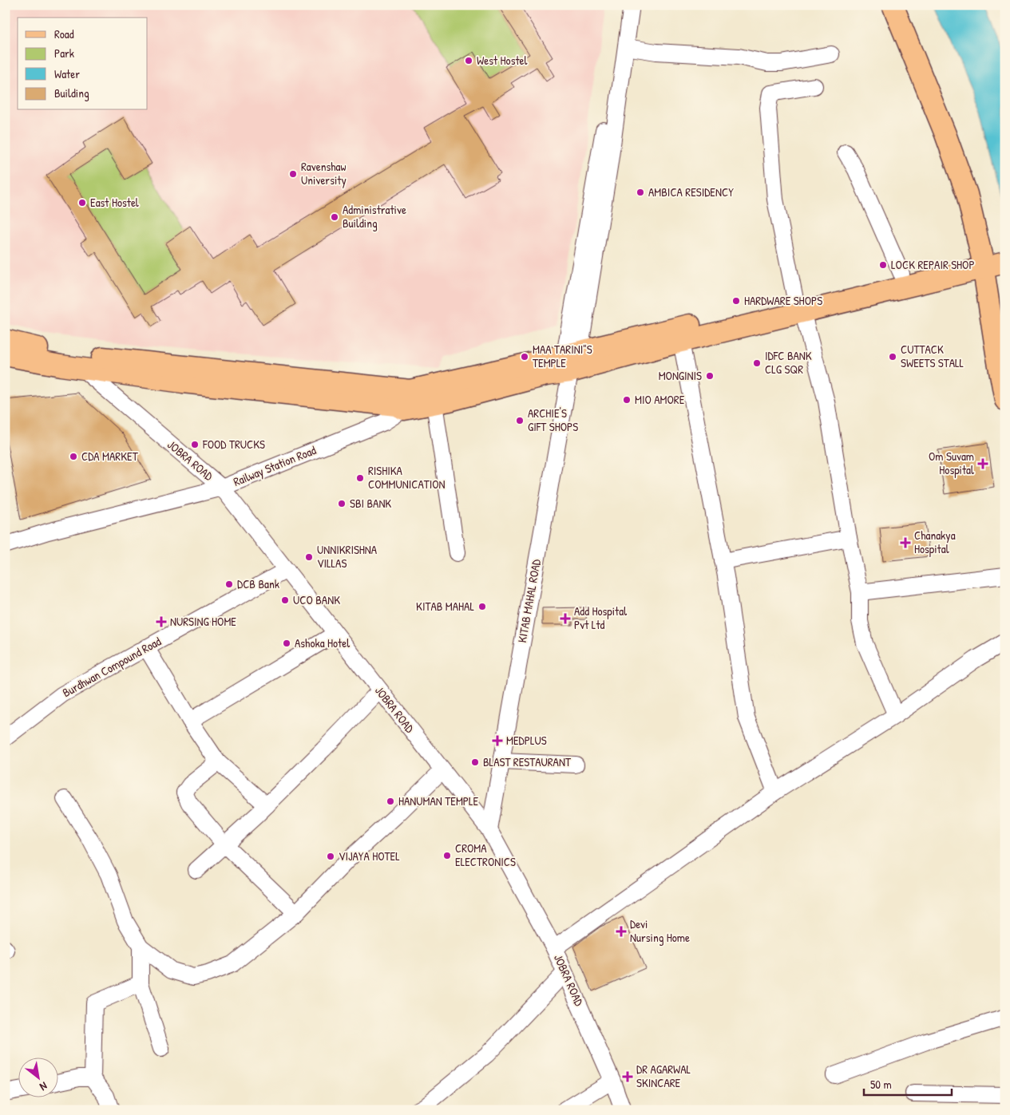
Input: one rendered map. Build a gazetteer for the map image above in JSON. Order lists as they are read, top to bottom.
{
  "streets": {
    "street": [
      "JOBRA ROAD",
      "Railway Station Road",
      "KITAB MAHAL ROAD",
      "Burdhwan Compound Road"
    ]
  },
  "crossings": [
    ["JOBRA ROAD", "Railway Station Road"],
    ["JOBRA ROAD", "KITAB MAHAL ROAD"],
    ["JOBRA ROAD", "Burdhwan Compound Road"]
  ],
  "places": {
    "other": [
      "West Hostel",
      "Ravenshaw University",
      "AMBICA RESIDENCY",
      "East Hostel",
      "Administrative Building",
      "LOCK REPAIR SHOP",
      "HARDWARE SHOPS",
      "MAA TARINI\"S TEMPLE",
      "CUTTACK SWEETS STALL",
      "IDFC BANK CLG SQR",
      "MONGINIS",
      "MIO AMORE",
      "ARCHIE'S GIFT SHOPS",
      "FOOD TRUCKS",
      "CDA MARKET",
      "RISHIKA COMMUNICATION",
      "SBI BANK",
      "UNNIKRISHNA VILLAS",
      "DCB Bank",
      "UCO BANK",
      "KITAB MAHAL",
      "Ashoka Hotel",
      "BLAST RESTAURANT",
      "HANUMAN TEMPLE",
      "CROMA ELECTRONICS",
      "VIJAYA HOTEL"
    ],
    "health": [
      "Om Suvam Hospital",
      "Chanakya Hospital",
      "Add Hospital Pvt Ltd",
      "NURSING HOME",
      "MEDPLUS",
      "Devi Nursing Home",
      "DR AGARWAL SKINCARE"
    ]
  },
  "legend": [
    "Road",
    "Park",
    "Water",
    "Building"
  ],
  "scale_bar": "50 m",
  "north": "bottom right"
}
